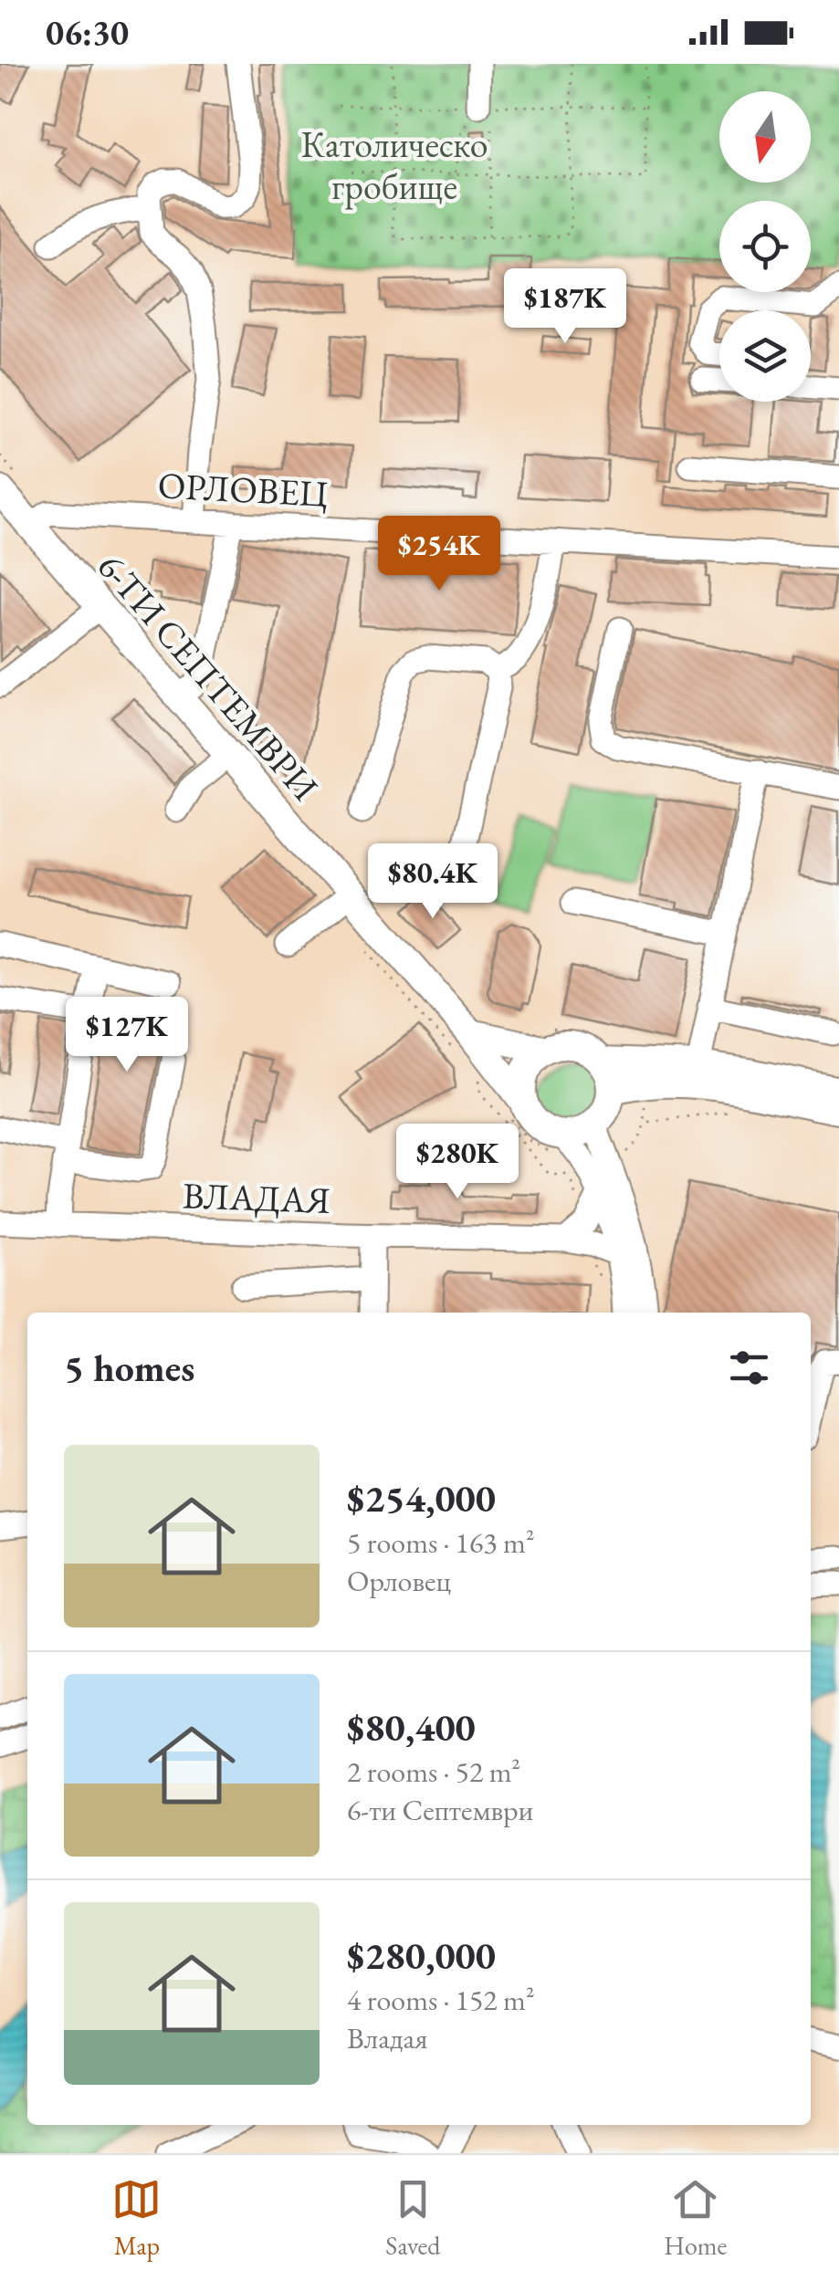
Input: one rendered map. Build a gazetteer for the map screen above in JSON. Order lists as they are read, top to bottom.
{
  "streets": {
    "main road": ["6-ТИ СЕПТЕМВРИ"],
    "street": ["ОРЛОВЕЦ", "ВЛАДАЯ"]
  },
  "crossings": [
    ["ОРЛОВЕЦ", "6-ТИ СЕПТЕМВРИ"]
  ],
  "parks": ["Католическо гробище"],
  "north": "bottom",
  "page": {
    "status": "06:30",
    "price": [
      "$187K",
      "$254K",
      "$80.4K",
      "$127K",
      "$280K"
    ],
    "heading": "5 homes",
    "list": [
      {
        "name": "$254,000",
        "note": "5 rooms · 163 m² · Орловец"
      },
      {
        "name": "$80,400",
        "note": "2 rooms · 52 m² · 6-ти Септември"
      },
      {
        "name": "$280,000",
        "note": "4 rooms · 152 m² · Владая"
      }
    ],
    "tabs": ["Map", "Saved", "Home"]
  }
}
